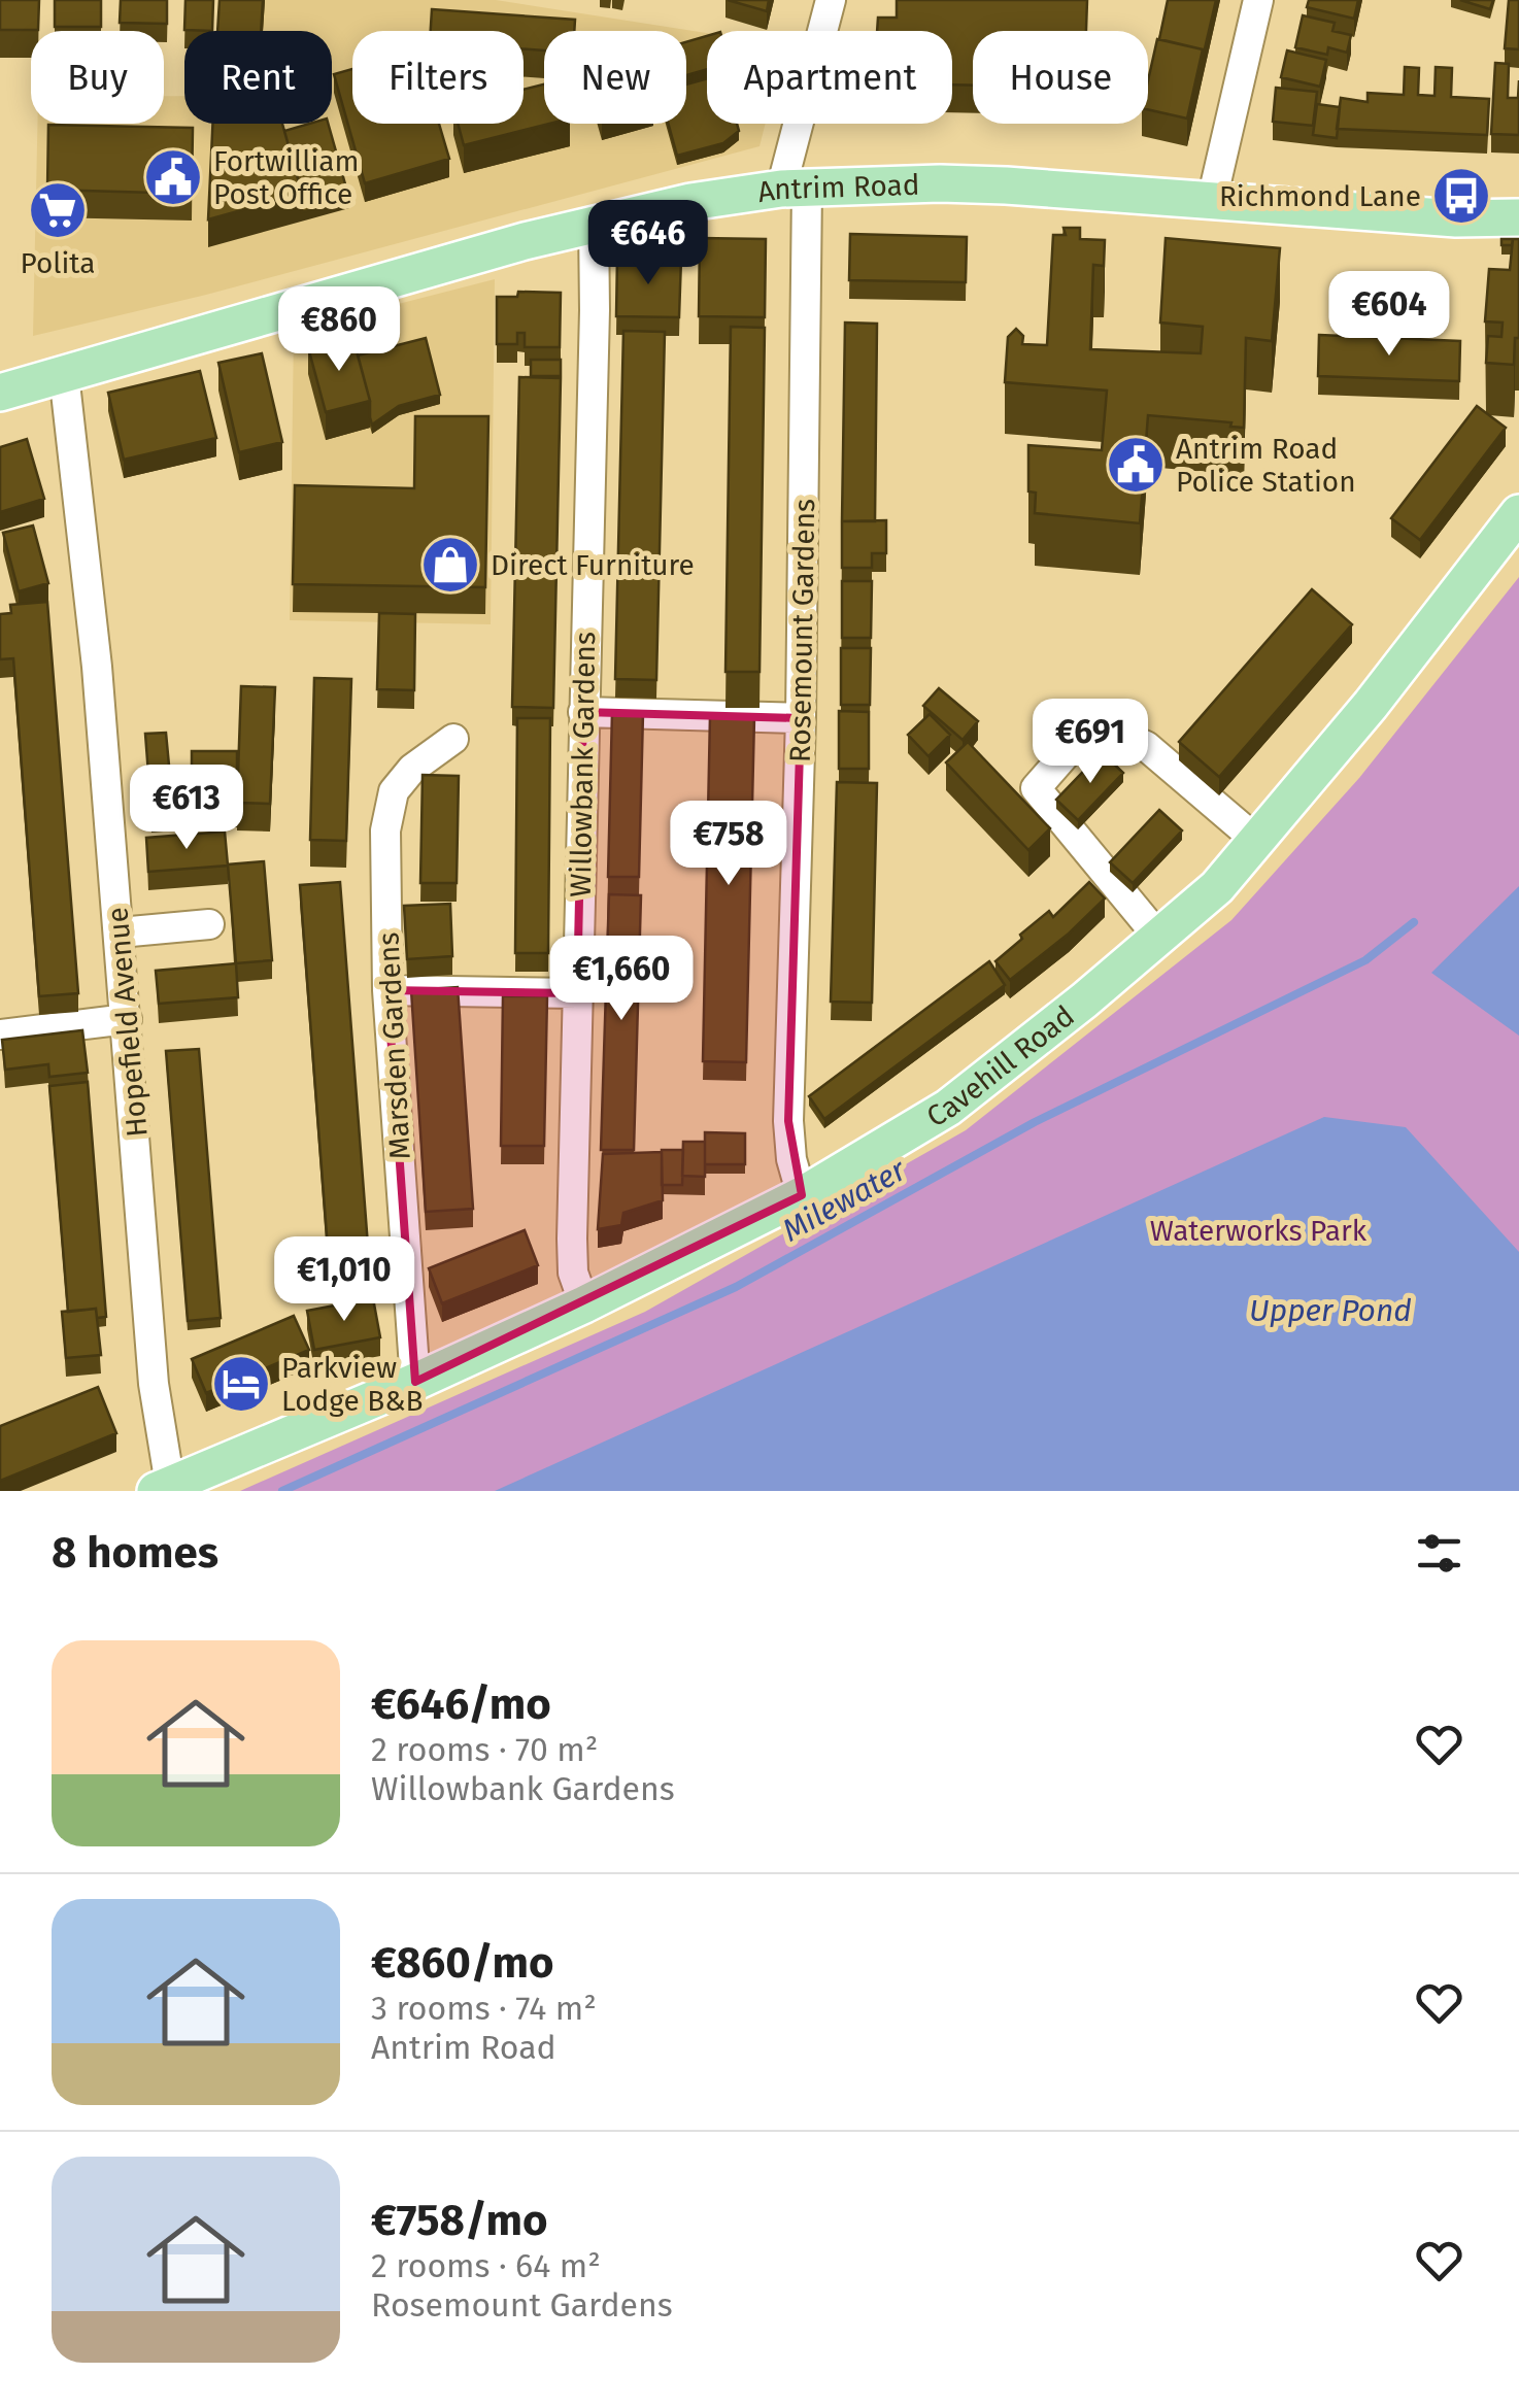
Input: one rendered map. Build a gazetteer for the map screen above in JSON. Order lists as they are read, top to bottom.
{
  "streets": {
    "main road": ["Antrim Road", "Cavehill Road"],
    "street": [
      "Rosemount Gardens",
      "Willowbank Gardens",
      "Hopefield Avenue",
      "Marsden Gardens"
    ]
  },
  "crossings": [
    ["Antrim Road", "Rosemount Gardens"],
    ["Antrim Road", "Willowbank Gardens"],
    ["Antrim Road", "Hopefield Avenue"],
    ["Rosemount Gardens", "Cavehill Road"],
    ["Willowbank Gardens", "Cavehill Road"],
    ["Hopefield Avenue", "Cavehill Road"],
    ["Marsden Gardens", "Cavehill Road"]
  ],
  "water": ["Milewater", "Upper Pond"],
  "parks": ["Waterworks Park"],
  "places": {
    "public building": ["Fortwilliam Post Office", "Antrim Road Police Station"],
    "bus stop": ["Richmond Lane"],
    "supermarket": ["Polita"],
    "shop": ["Direct Furniture"],
    "hotel": ["Parkview Lodge B&B"]
  },
  "page": {
    "chip": [
      "Buy",
      "Rent",
      "Filters",
      "New",
      "Apartment",
      "House"
    ],
    "price": [
      "€646",
      "€604",
      "€860",
      "€691",
      "€613",
      "€758",
      "€1,660",
      "€1,010"
    ],
    "heading": "8 homes",
    "list": [
      {
        "name": "€646/mo",
        "note": "2 rooms · 70 m² · Willowbank Gardens"
      },
      {
        "name": "€860/mo",
        "note": "3 rooms · 74 m² · Antrim Road"
      },
      {
        "name": "€758/mo",
        "note": "2 rooms · 64 m² · Rosemount Gardens"
      }
    ]
  }
}
